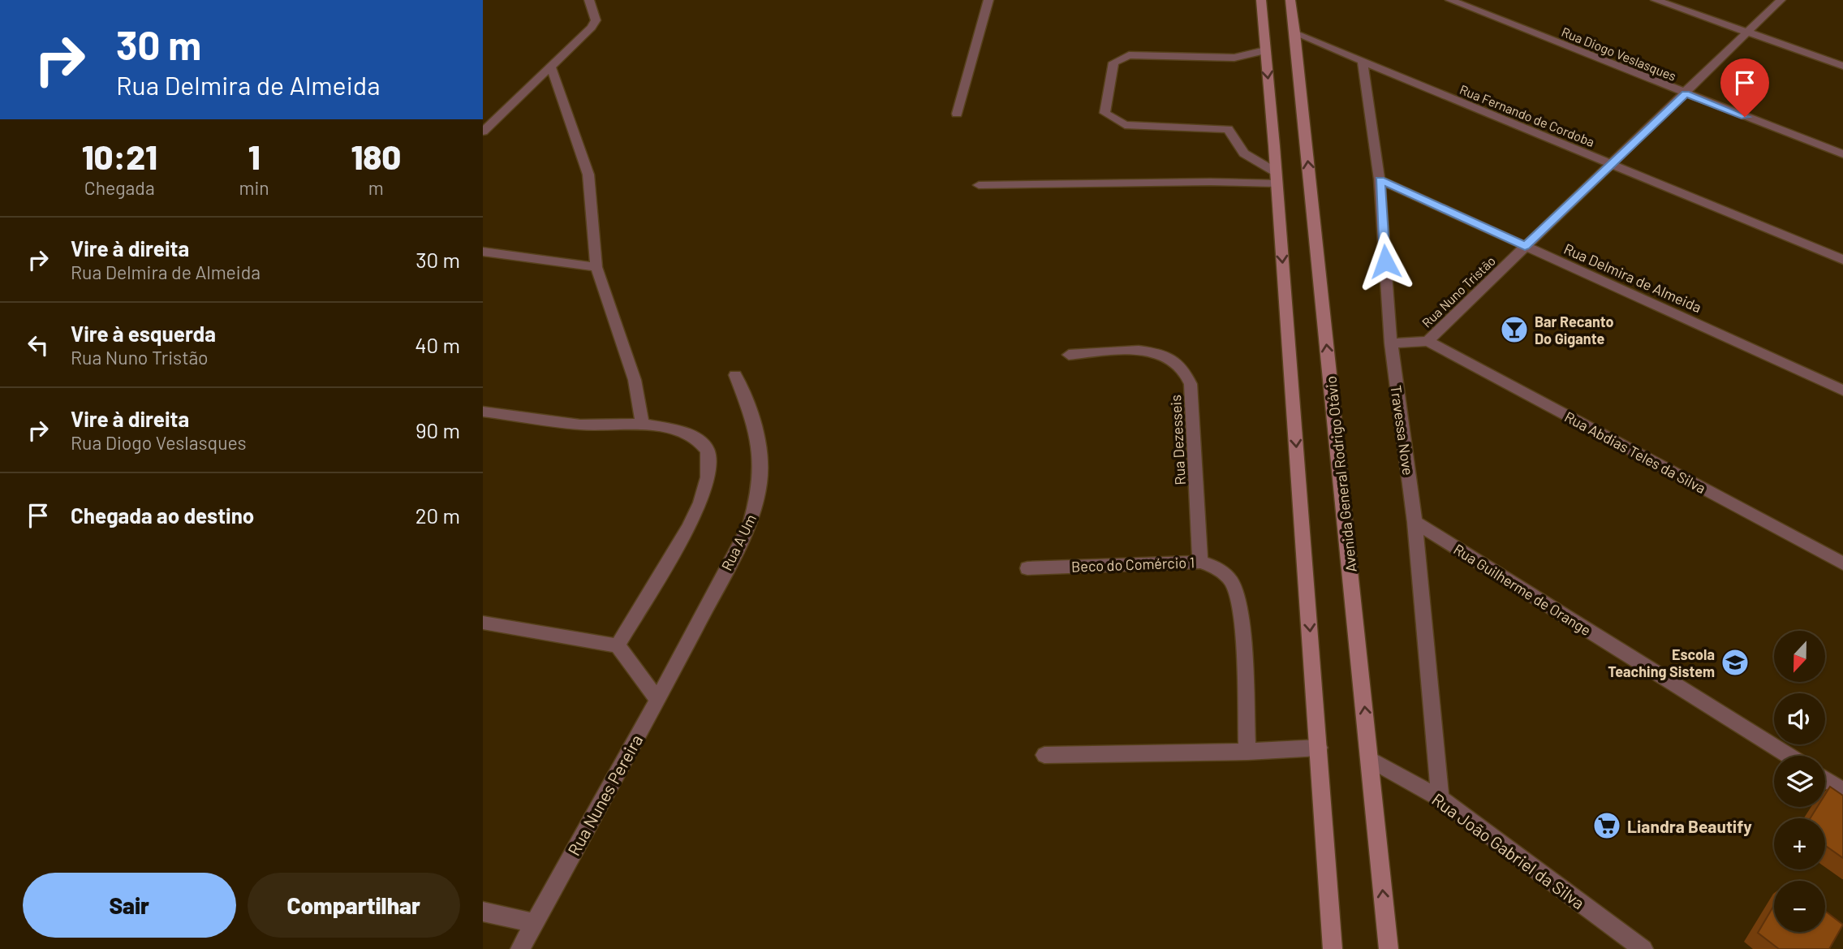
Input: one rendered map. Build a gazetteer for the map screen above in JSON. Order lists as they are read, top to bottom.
{
  "streets": {
    "main road": ["Avenida General Rodrigo Otávio"],
    "street": [
      "Rua Diogo Veslasques",
      "Rua Fernando de Cordoba",
      "Rua Delmira de Almeida",
      "Rua Nuno Tristão",
      "Travessa Nove",
      "Rua Dezesseis",
      "Rua Abdias Teles da Silva",
      "Rua A Um",
      "Beco do Comércio 1",
      "Rua Guilherme de Orange",
      "Rua Nunes Pereira",
      "Rua João Gabriel da Silva"
    ]
  },
  "crossings": [
    ["Rua Diogo Veslasques", "Rua Nuno Tristão"],
    ["Rua Fernando de Cordoba", "Rua Nuno Tristão"],
    ["Rua Fernando de Cordoba", "Travessa Nove"],
    ["Rua Fernando de Cordoba", "Avenida General Rodrigo Otávio"],
    ["Rua Delmira de Almeida", "Rua Nuno Tristão"],
    ["Rua Delmira de Almeida", "Travessa Nove"],
    ["Rua Nuno Tristão", "Travessa Nove"],
    ["Rua Nuno Tristão", "Rua Abdias Teles da Silva"],
    ["Travessa Nove", "Rua Guilherme de Orange"],
    ["Travessa Nove", "Rua João Gabriel da Silva"],
    ["Rua Dezesseis", "Beco do Comércio 1"],
    ["Avenida General Rodrigo Otávio", "Rua João Gabriel da Silva"],
    ["Rua A Um", "Rua Nunes Pereira"]
  ],
  "places": {
    "bar": ["Bar Recanto Do Gigante"],
    "school or university": ["Escola Teaching Sistem"],
    "supermarket": ["Liandra Beautify"]
  },
  "north": "bottom",
  "page": {
    "turn": ["30 m", "Rua Delmira de Almeida"],
    "eta": [
      "10:21",
      "Chegada",
      "1",
      "min",
      "180",
      "m"
    ],
    "list": [
      {
        "name": "Vire à direita",
        "note": "Rua Delmira de Almeida",
        "value": "30 m"
      },
      {
        "name": "Vire à esquerda",
        "note": "Rua Nuno Tristão",
        "value": "40 m"
      },
      {
        "name": "Vire à direita",
        "note": "Rua Diogo Veslasques",
        "value": "90 m"
      },
      {
        "name": "Chegada ao destino",
        "value": "20 m"
      }
    ],
    "map_buttons": ["+", "−"],
    "buttons": ["Sair", "Compartilhar"]
  }
}
